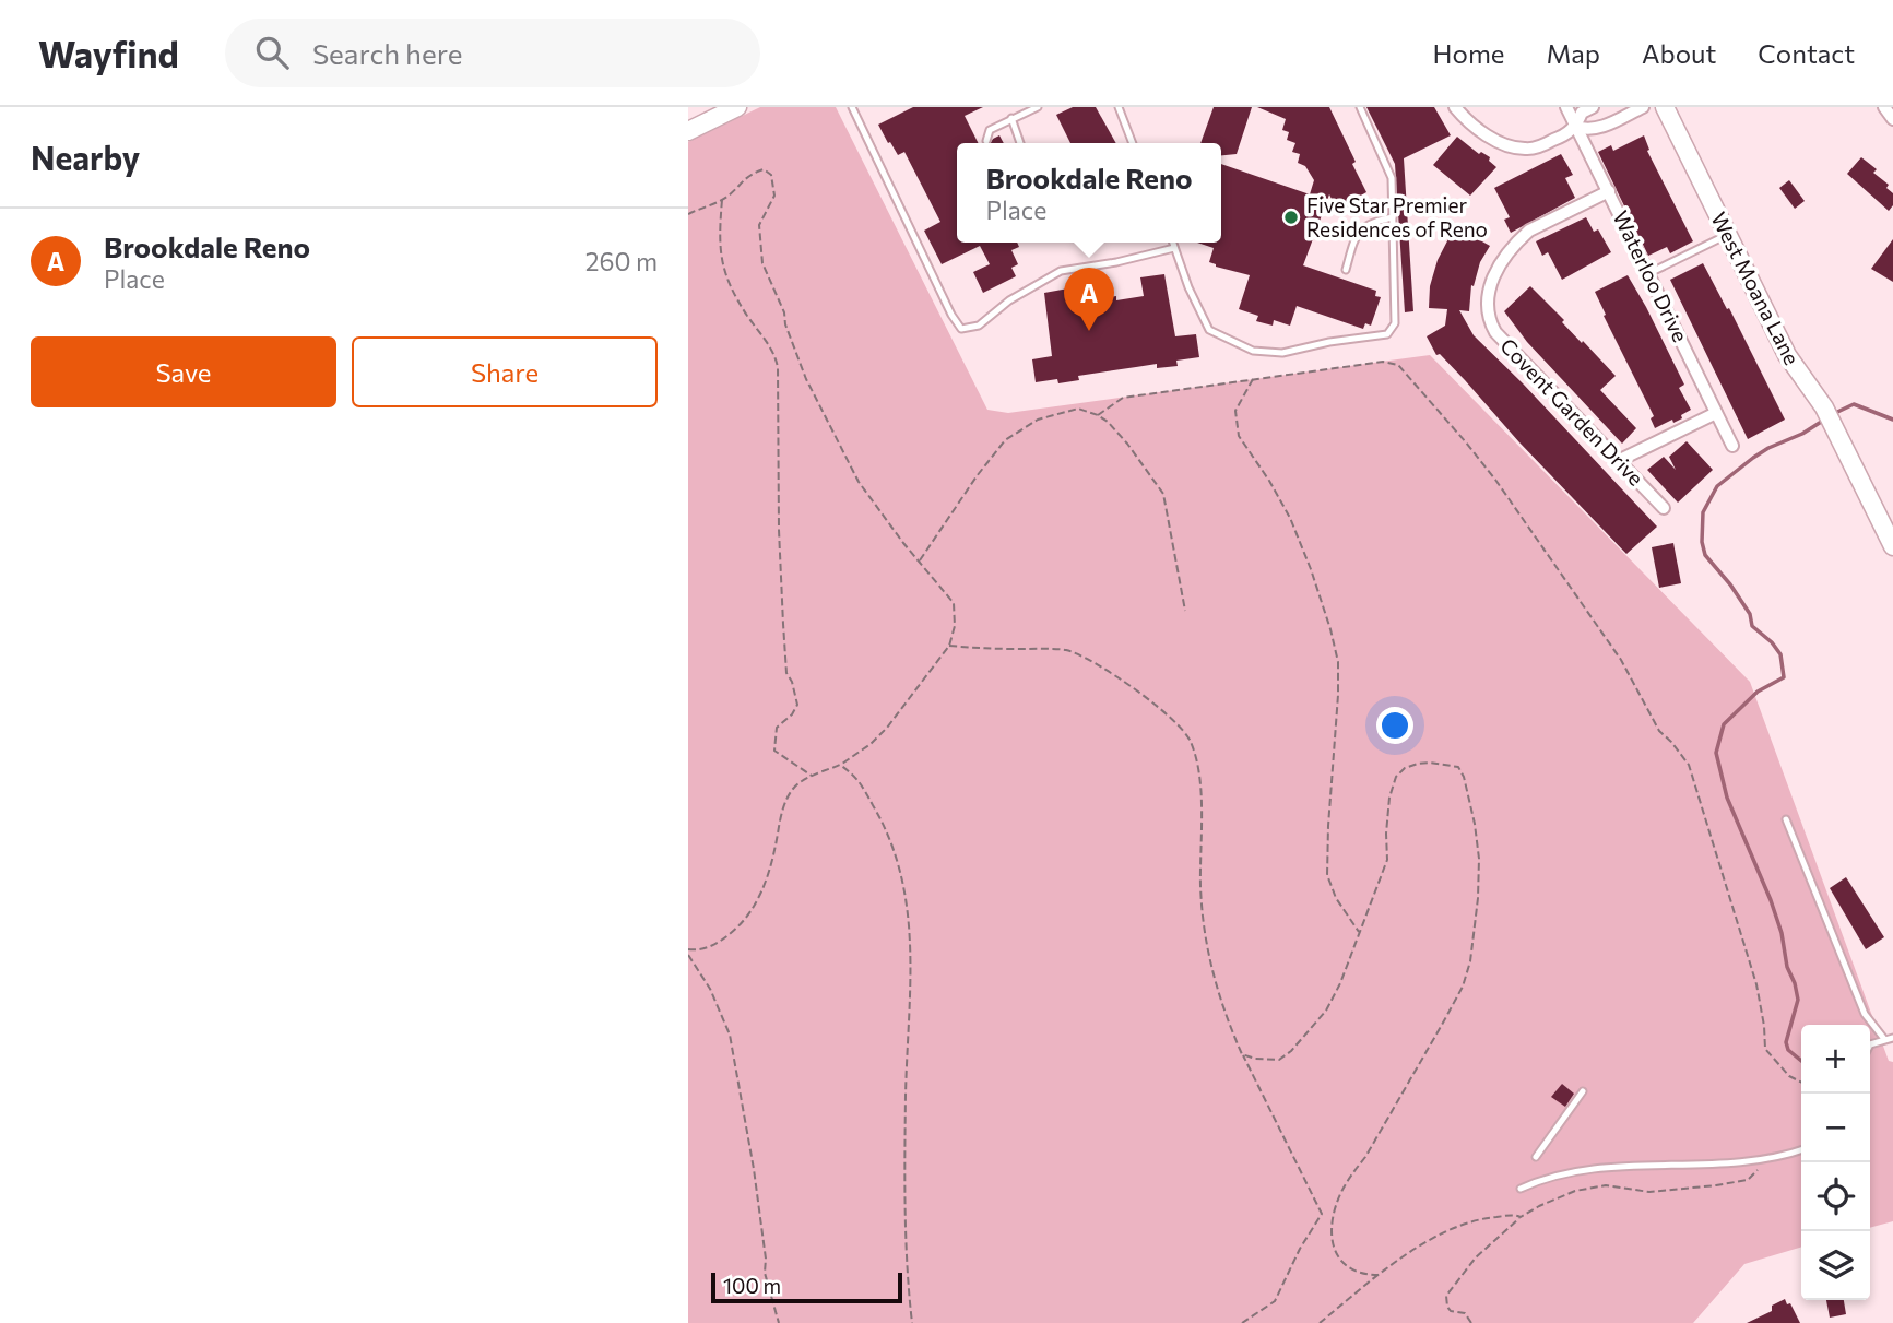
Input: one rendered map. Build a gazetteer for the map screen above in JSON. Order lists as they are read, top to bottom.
{
  "streets": {
    "street": ["Waterloo Drive", "West Moana Lane", "Covent Garden Drive"]
  },
  "crossings": [
    ["Waterloo Drive", "Covent Garden Drive"]
  ],
  "places": ["Five Star Premier Residences of Reno"],
  "scale_bar": "100 m",
  "page": {
    "header": "Wayfind",
    "search": "Search here",
    "nav": [
      "Home",
      "Map",
      "About",
      "Contact"
    ],
    "heading": "Nearby",
    "popup": ["Brookdale Reno", "Place"],
    "list": [
      {
        "mark": "A",
        "name": "Brookdale Reno",
        "note": "Place",
        "value": "260 m"
      }
    ],
    "pins": "A",
    "buttons": ["Save", "Share"],
    "map_buttons": ["+", "−"],
    "scale": "100 m"
  }
}
